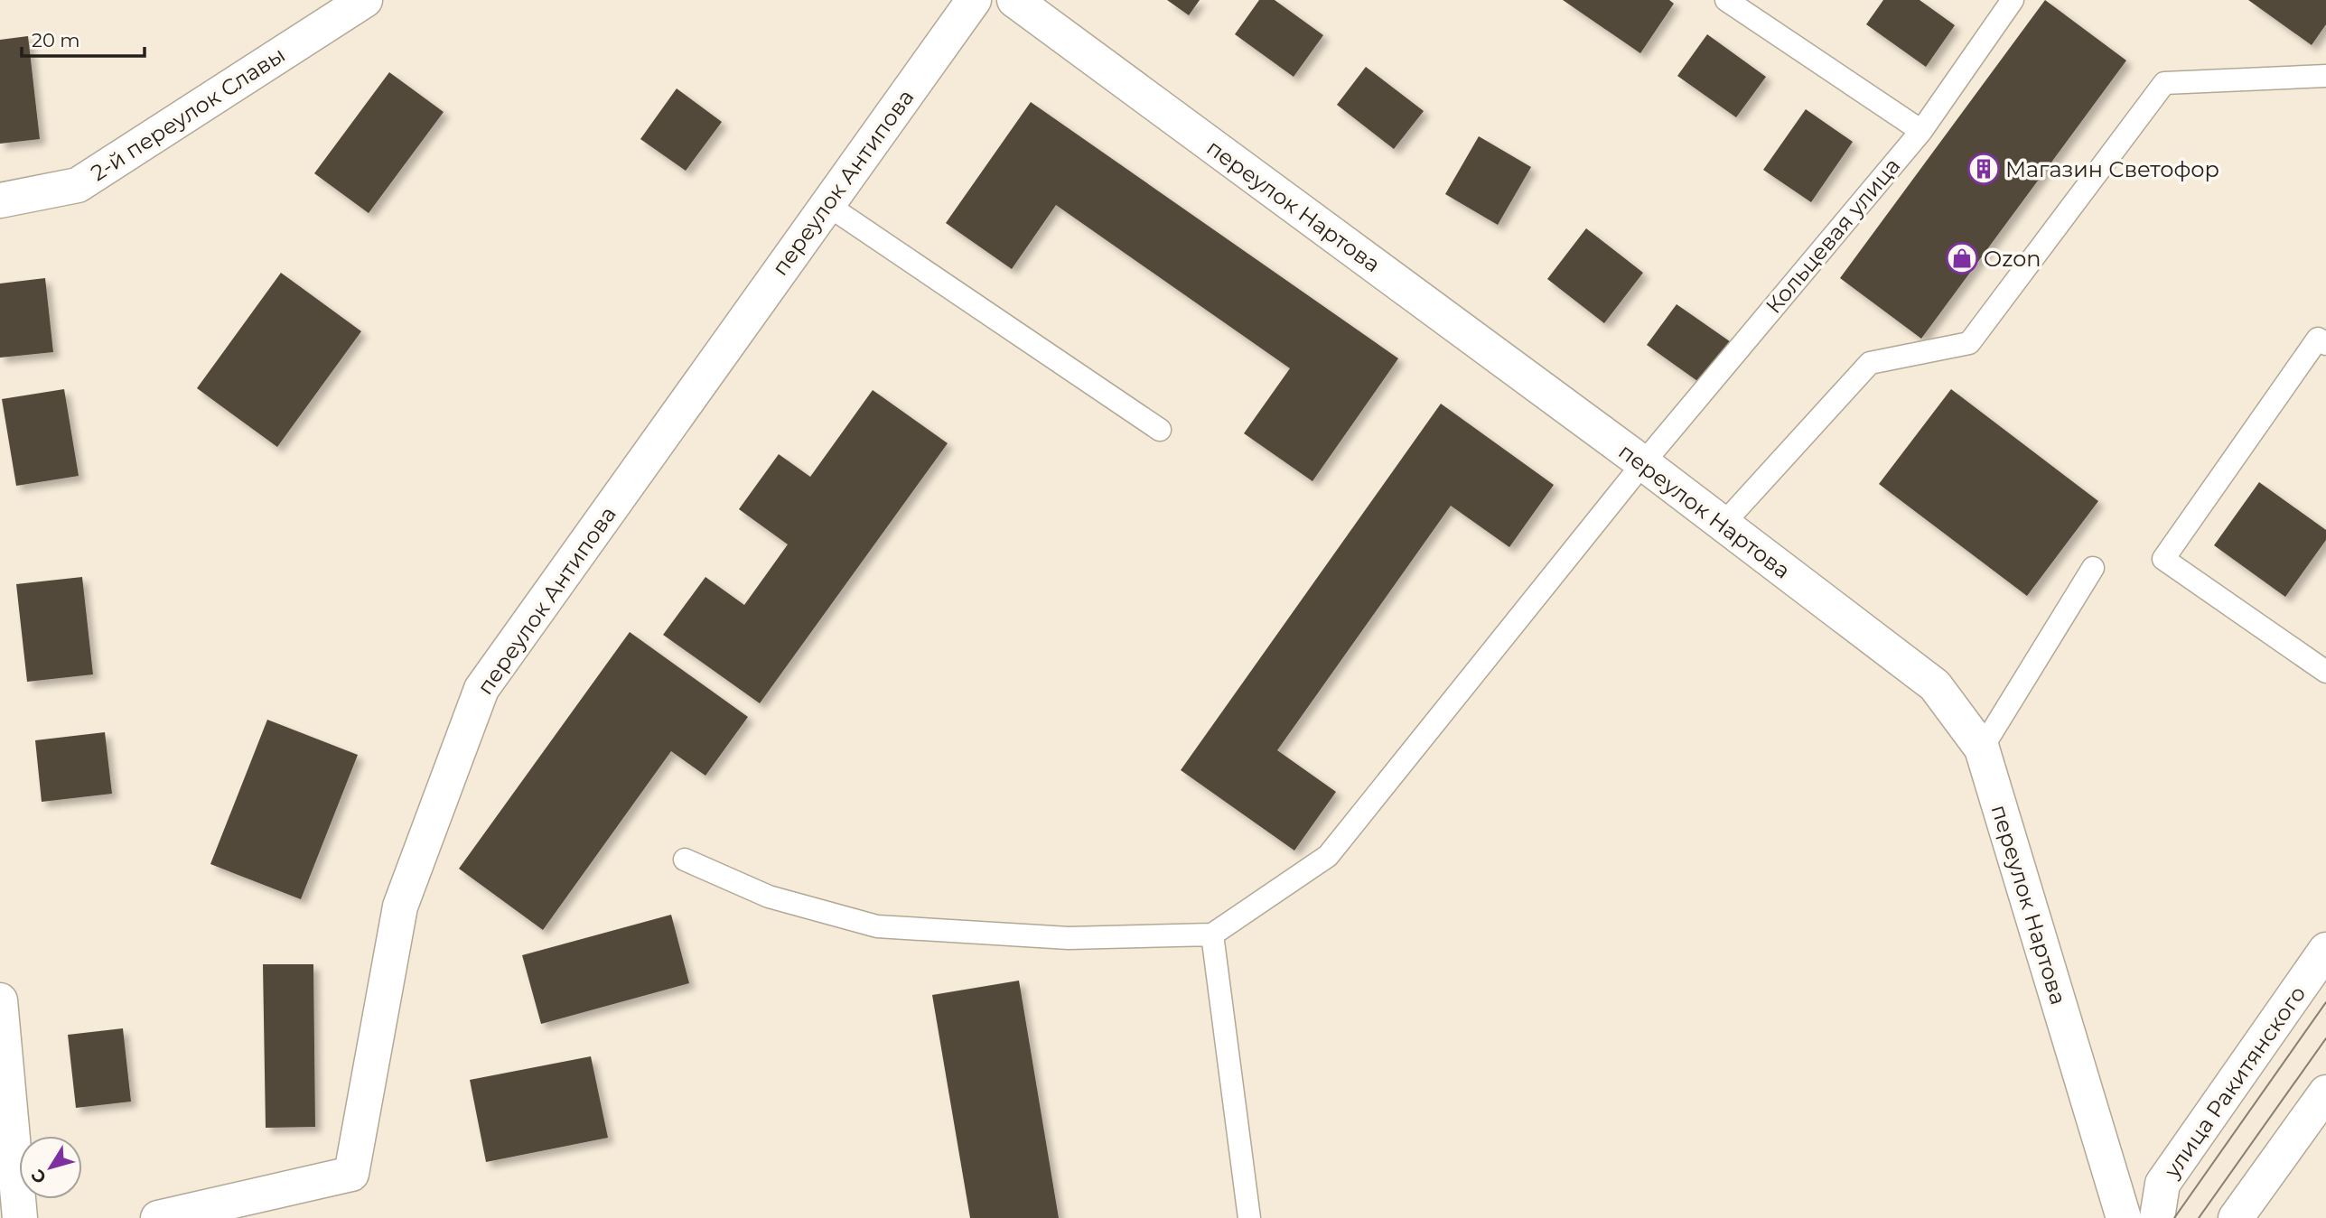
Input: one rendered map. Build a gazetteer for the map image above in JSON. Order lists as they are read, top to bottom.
{
  "streets": {
    "street": [
      "2-й переулок Славы",
      "переулок Антипова",
      "переулок Нартова",
      "улица Ракитянского"
    ],
    "lane": ["Кольцевая улица"]
  },
  "crossings": [
    ["переулок Нартова", "Кольцевая улица"]
  ],
  "places": {
    "building": ["Магазин Светофор"],
    "shop": ["Ozon"]
  },
  "scale_bar": "20 m",
  "north": "bottom left"
}
